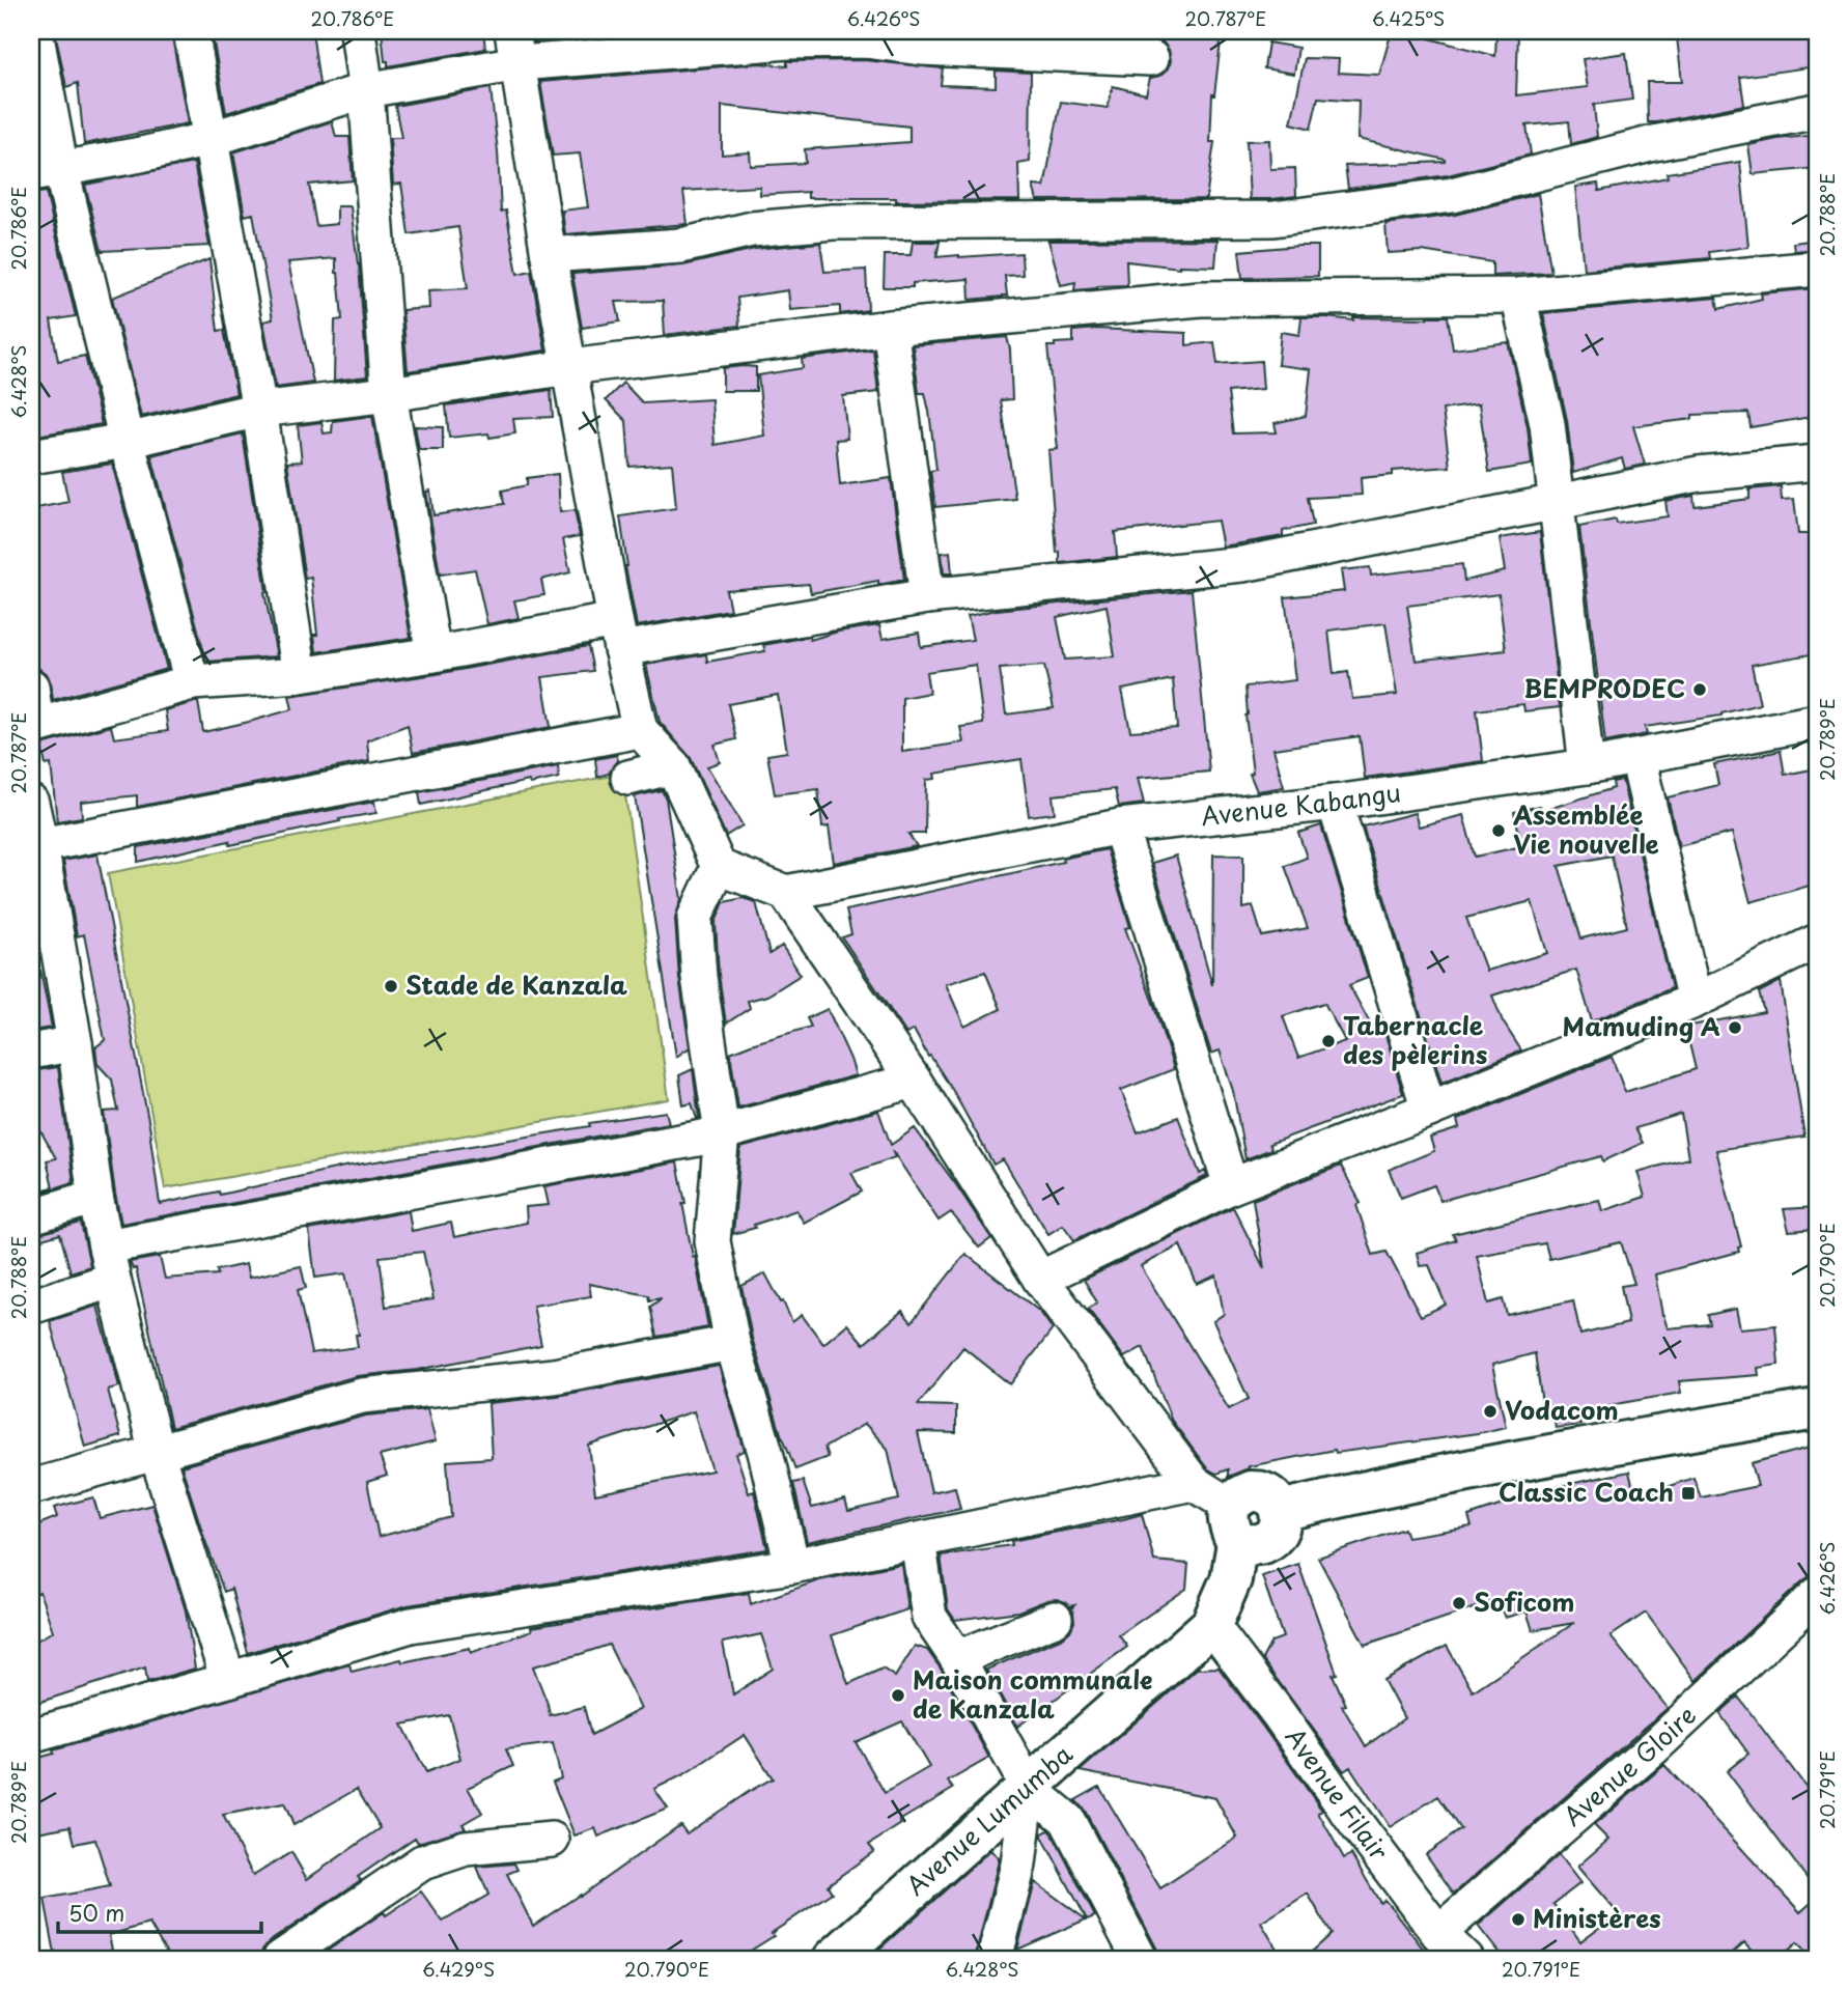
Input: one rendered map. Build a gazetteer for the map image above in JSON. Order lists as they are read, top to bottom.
{
  "streets": {
    "main road": ["Avenue Lumumba"],
    "street": ["Avenue Kabangu", "Avenue Gloire", "Avenue Filair"]
  },
  "crossings": [
    ["Avenue Gloire", "Avenue Filair"],
    ["Avenue Filair", "Avenue Lumumba"]
  ],
  "places": {
    "other": [
      "BEMPRODEC",
      "Assemblée Vie nouvelle",
      "Stade de Kanzala",
      "Mamuding A",
      "Tabernacle des pèlerins",
      "Vodacom",
      "Soficom",
      "Maison communale de Kanzala",
      "Ministères"
    ],
    "transit": ["Classic Coach"]
  },
  "scale_bar": "50 m",
  "coordinates": [
    "20.786°E",
    "6.426°S",
    "20.787°E",
    "6.425°S",
    "20.788°E",
    "6.428°S",
    "20.789°E",
    "20.790°E",
    "20.791°E",
    "6.429°S"
  ]
}
